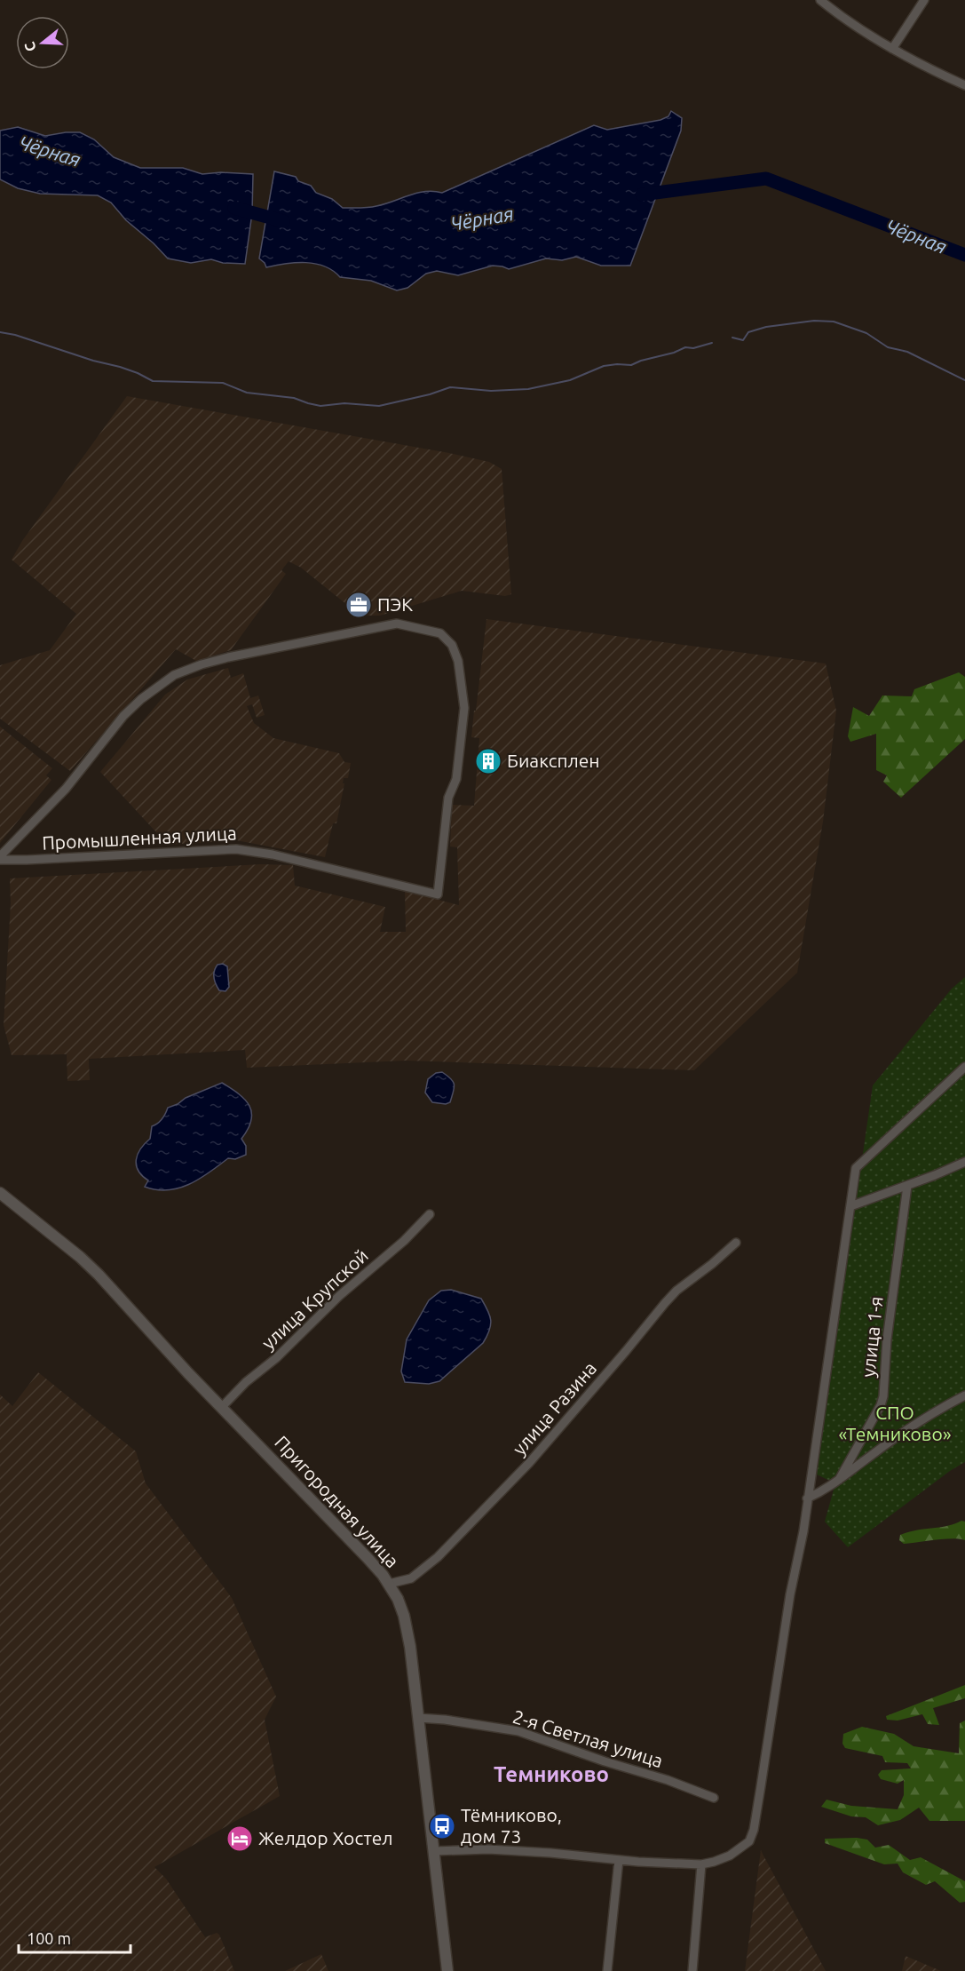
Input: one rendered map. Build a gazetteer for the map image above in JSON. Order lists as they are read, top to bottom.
{
  "streets": {
    "street": [
      "Промышленная улица",
      "улица Крупской",
      "улица 1-я",
      "улица Разина",
      "Пригородная улица",
      "2-я Светлая улица"
    ]
  },
  "crossings": [
    ["улица Крупской", "Пригородная улица"],
    ["улица Разина", "Пригородная улица"],
    ["Пригородная улица", "2-я Светлая улица"]
  ],
  "districts": ["Темниково"],
  "water": ["Чёрная"],
  "parks": ["СПО «Темниково»"],
  "places": {
    "office": ["ПЭК"],
    "building": ["Биаксплен"],
    "bus stop": ["Тёмниково, дом 73"],
    "hotel": ["Желдор Хостел"]
  },
  "scale_bar": "100 m",
  "north": "left"
}
